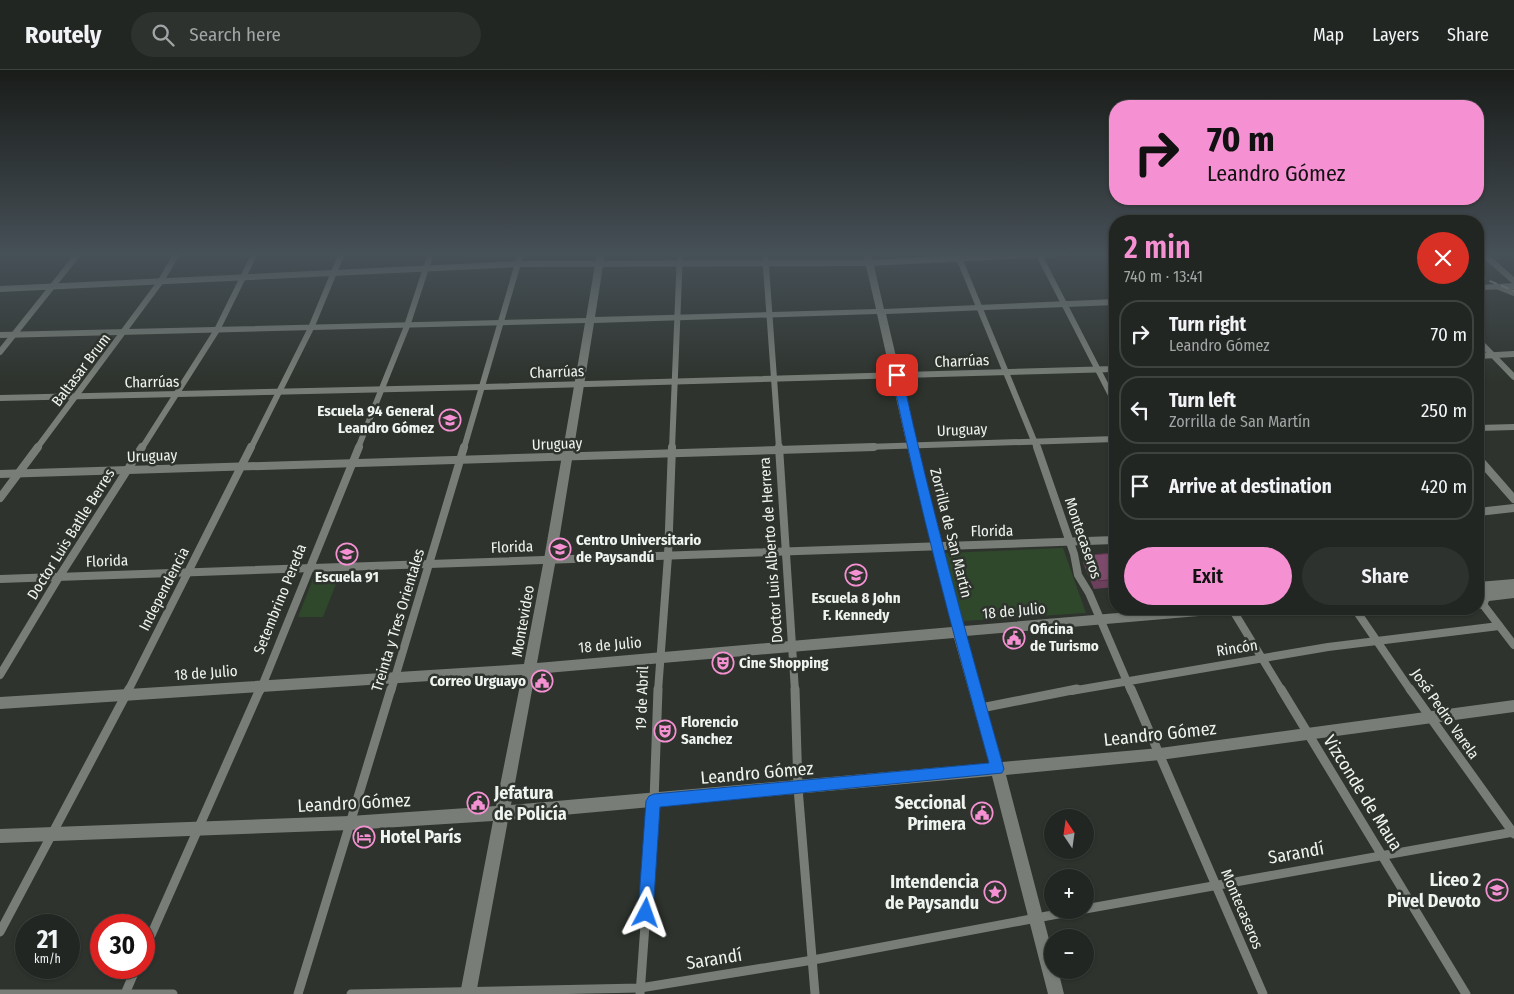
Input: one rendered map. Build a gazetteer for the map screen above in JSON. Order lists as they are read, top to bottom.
{
  "streets": {
    "street": [
      "Charrúas",
      "Baltasar Brum",
      "Uruguay",
      "Florida",
      "Zorrilla de San Martín",
      "Doctor Luis Batlle Berres",
      "Montecaseros",
      "Doctor Luis Alberto de Herrera",
      "Independencia",
      "Setembrino Pereda",
      "18 de Julio",
      "Treinta y Tres Orientales",
      "Montevideo",
      "Rincón",
      "19 de Abril",
      "José Pedro Varela",
      "Leandro Gómez",
      "Vizconde de Maua",
      "Sarandí"
    ]
  },
  "crossings": [
    ["Charrúas", "Baltasar Brum"],
    ["Charrúas", "Zorrilla de San Martín"],
    ["Charrúas", "Doctor Luis Batlle Berres"],
    ["Charrúas", "Montecaseros"],
    ["Charrúas", "Doctor Luis Alberto de Herrera"],
    ["Charrúas", "Independencia"],
    ["Charrúas", "Setembrino Pereda"],
    ["Charrúas", "Treinta y Tres Orientales"],
    ["Charrúas", "Montevideo"],
    ["Charrúas", "19 de Abril"],
    ["Baltasar Brum", "Uruguay"],
    ["Uruguay", "Zorrilla de San Martín"],
    ["Uruguay", "Doctor Luis Batlle Berres"],
    ["Uruguay", "Montecaseros"],
    ["Uruguay", "Doctor Luis Alberto de Herrera"],
    ["Uruguay", "Independencia"],
    ["Uruguay", "Setembrino Pereda"],
    ["Uruguay", "Treinta y Tres Orientales"],
    ["Uruguay", "Montevideo"],
    ["Uruguay", "19 de Abril"],
    ["Florida", "Zorrilla de San Martín"],
    ["Florida", "Doctor Luis Batlle Berres"],
    ["Florida", "Montecaseros"],
    ["Florida", "Doctor Luis Alberto de Herrera"],
    ["Florida", "Independencia"],
    ["Florida", "Setembrino Pereda"],
    ["Florida", "Treinta y Tres Orientales"],
    ["Florida", "Montevideo"],
    ["Florida", "19 de Abril"],
    ["Zorrilla de San Martín", "18 de Julio"],
    ["Zorrilla de San Martín", "Rincón"],
    ["Zorrilla de San Martín", "Leandro Gómez"],
    ["Zorrilla de San Martín", "Sarandí"],
    ["Montecaseros", "18 de Julio"],
    ["Montecaseros", "Rincón"],
    ["Montecaseros", "Leandro Gómez"],
    ["Montecaseros", "Sarandí"],
    ["Doctor Luis Alberto de Herrera", "18 de Julio"],
    ["Doctor Luis Alberto de Herrera", "Leandro Gómez"],
    ["Doctor Luis Alberto de Herrera", "Sarandí"],
    ["Independencia", "18 de Julio"],
    ["Independencia", "Leandro Gómez"],
    ["Setembrino Pereda", "18 de Julio"],
    ["Setembrino Pereda", "Leandro Gómez"],
    ["18 de Julio", "Treinta y Tres Orientales"],
    ["18 de Julio", "Montevideo"],
    ["18 de Julio", "19 de Abril"],
    ["Treinta y Tres Orientales", "Leandro Gómez"],
    ["Montevideo", "Leandro Gómez"],
    ["Montevideo", "Sarandí"],
    ["Rincón", "José Pedro Varela"],
    ["Rincón", "Vizconde de Maua"],
    ["19 de Abril", "Leandro Gómez"],
    ["19 de Abril", "Sarandí"],
    ["José Pedro Varela", "Leandro Gómez"],
    ["José Pedro Varela", "Sarandí"],
    ["Leandro Gómez", "Vizconde de Maua"],
    ["Vizconde de Maua", "Sarandí"]
  ],
  "places": {
    "school or university": [
      "Escuela 94 General Leandro Gómez",
      "Centro Universitario de Paysandú",
      "Escuela 91",
      "Escuela 8 John F. Kennedy",
      "Liceo 2 Pivel Devoto"
    ],
    "public building": [
      "Oficina de Turismo",
      "Correo Urguayo",
      "Jefatura de Policía",
      "Seccional Primera"
    ],
    "theatre": ["Cine Shopping", "Florencio Sanchez"],
    "hotel": ["Hotel París"],
    "place": ["Intendencia de Paysandu"]
  },
  "north": "top",
  "page": {
    "header": "Routely",
    "search": "Search here",
    "nav": ["Map", "Layers", "Share"],
    "turn": ["70 m", "Leandro Gómez"],
    "heading": ["2 min", "740 m · 13:41"],
    "list": [
      {
        "name": "Turn right",
        "note": "Leandro Gómez",
        "value": "70 m"
      },
      {
        "name": "Turn left",
        "note": "Zorrilla de San Martín",
        "value": "250 m"
      },
      {
        "name": "Arrive at destination",
        "value": "420 m"
      }
    ],
    "buttons": ["Exit", "Share"],
    "map_buttons": ["+", "−"],
    "speed": "21 km/h",
    "limit": "30"
  }
}
